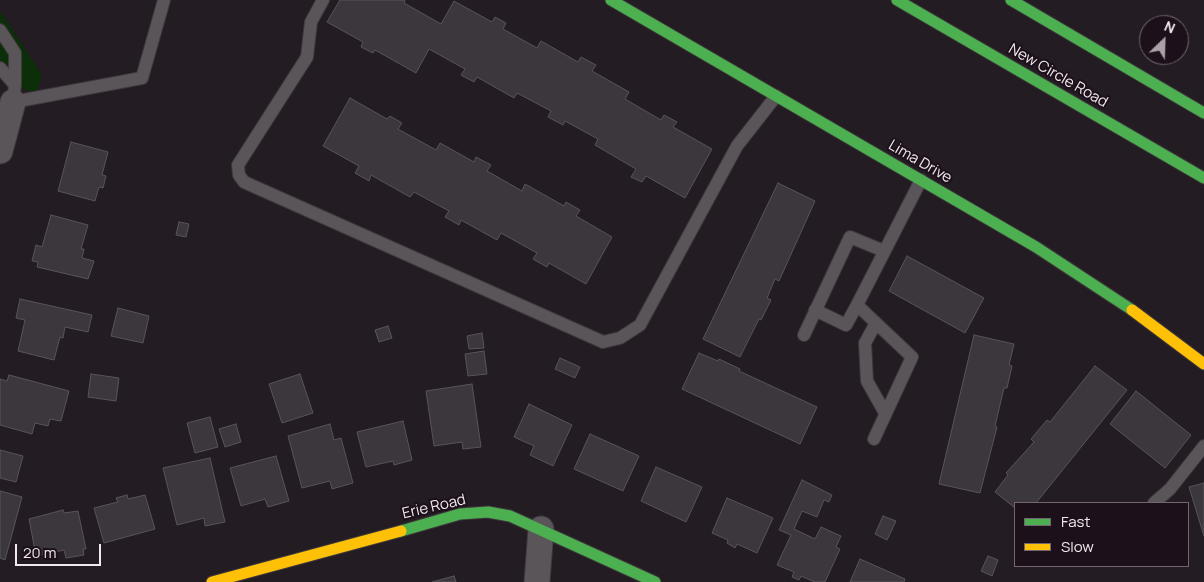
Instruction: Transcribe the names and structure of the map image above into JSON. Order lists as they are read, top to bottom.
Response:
{
  "streets": {
    "main road": ["New Circle Road", "Lima Drive", "Erie Road"]
  },
  "legend": ["Fast", "Slow"],
  "scale_bar": "20 m",
  "north": "top right"
}
